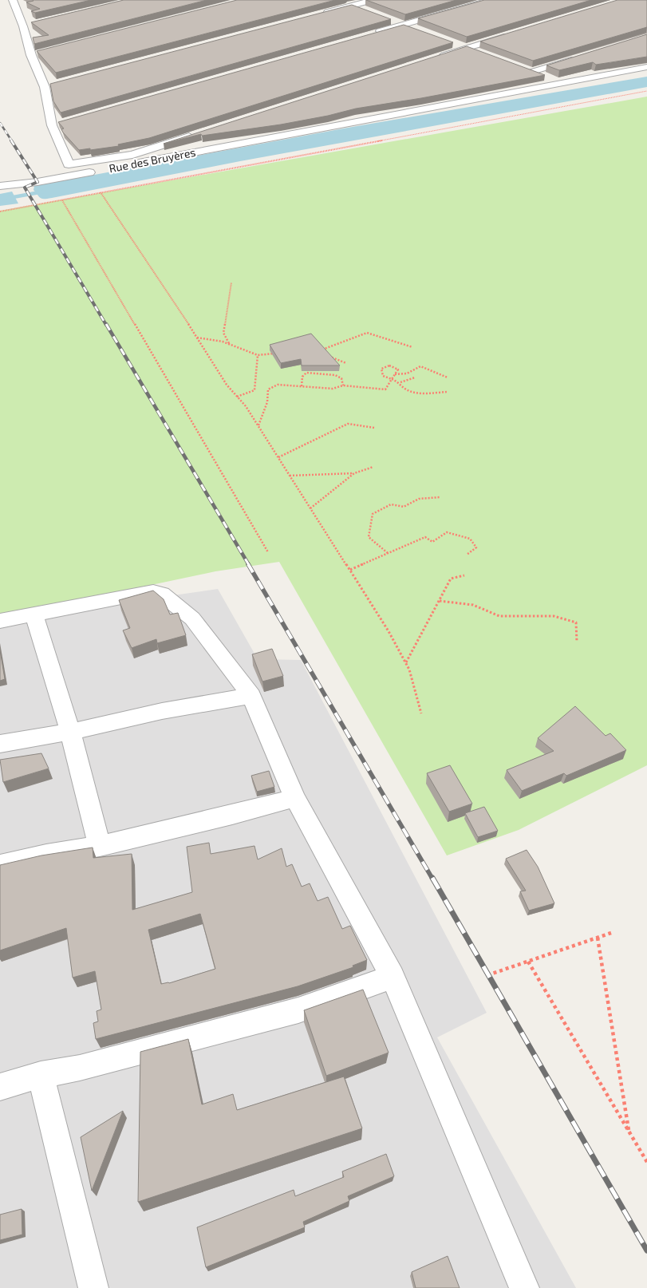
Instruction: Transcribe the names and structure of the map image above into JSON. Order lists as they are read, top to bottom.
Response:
{
  "streets": {
    "street": ["Rue des Bruyères"]
  }
}
